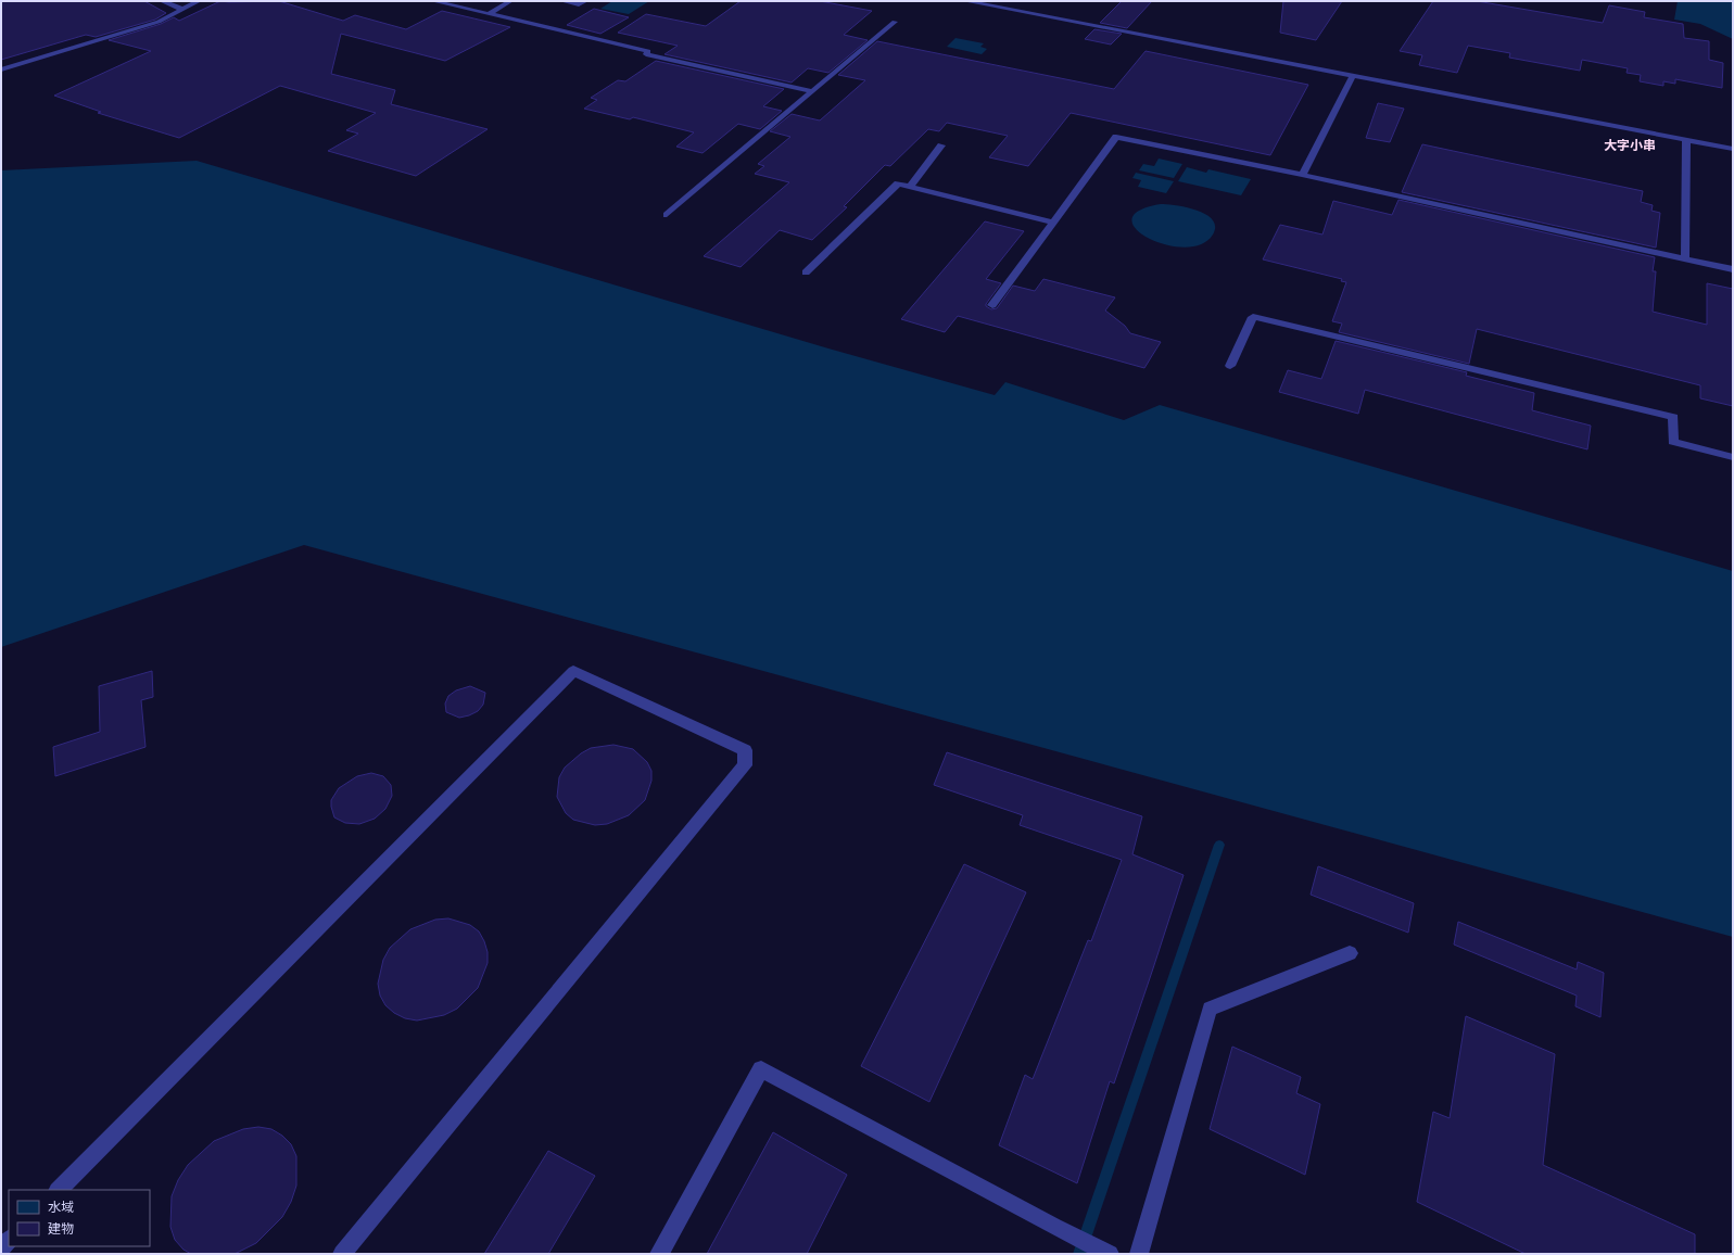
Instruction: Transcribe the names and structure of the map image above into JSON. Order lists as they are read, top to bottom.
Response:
{
  "districts": ["大字小串"],
  "legend": ["水域", "建物"]
}
